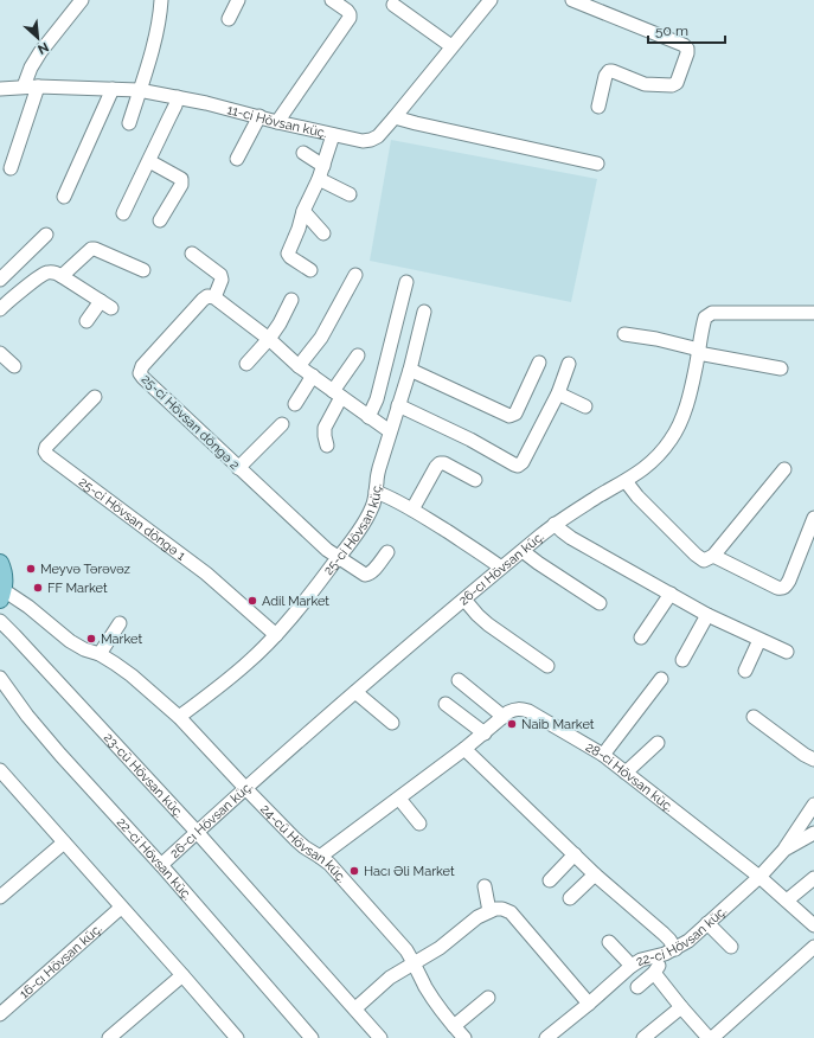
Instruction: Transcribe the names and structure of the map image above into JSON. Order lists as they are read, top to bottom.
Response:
{
  "streets": {
    "street": [
      "11-ci Hövsan küç.",
      "25-ci Hövsan döngə 2",
      "25-ci Hövsan döngə 1",
      "25-ci Hövsan küç.",
      "26-cı Hövsan küç.",
      "23-cü Hövsan küç.",
      "28-ci Hövsan küç.",
      "24-cü Hövsan küç.",
      "22-ci Hövsan küç.",
      "16-cı Hövsan küç."
    ]
  },
  "crossings": [
    ["25-ci Hövsan döngə 2", "25-ci Hövsan küç."],
    ["25-ci Hövsan döngə 1", "25-ci Hövsan küç."],
    ["25-ci Hövsan küç.", "24-cü Hövsan küç."],
    ["26-cı Hövsan küç.", "23-cü Hövsan küç."],
    ["26-cı Hövsan küç.", "24-cü Hövsan küç."],
    ["26-cı Hövsan küç.", "22-ci Hövsan küç."],
    ["28-ci Hövsan küç.", "24-cü Hövsan küç."],
    ["28-ci Hövsan küç.", "22-ci Hövsan küç."]
  ],
  "places": [
    "Meyvə Tərəvəz",
    "FF Market",
    "Adil Market",
    "Market",
    "Naib Market",
    "Hacı Əli Market"
  ],
  "scale_bar": "50 m",
  "north": "bottom right"
}
